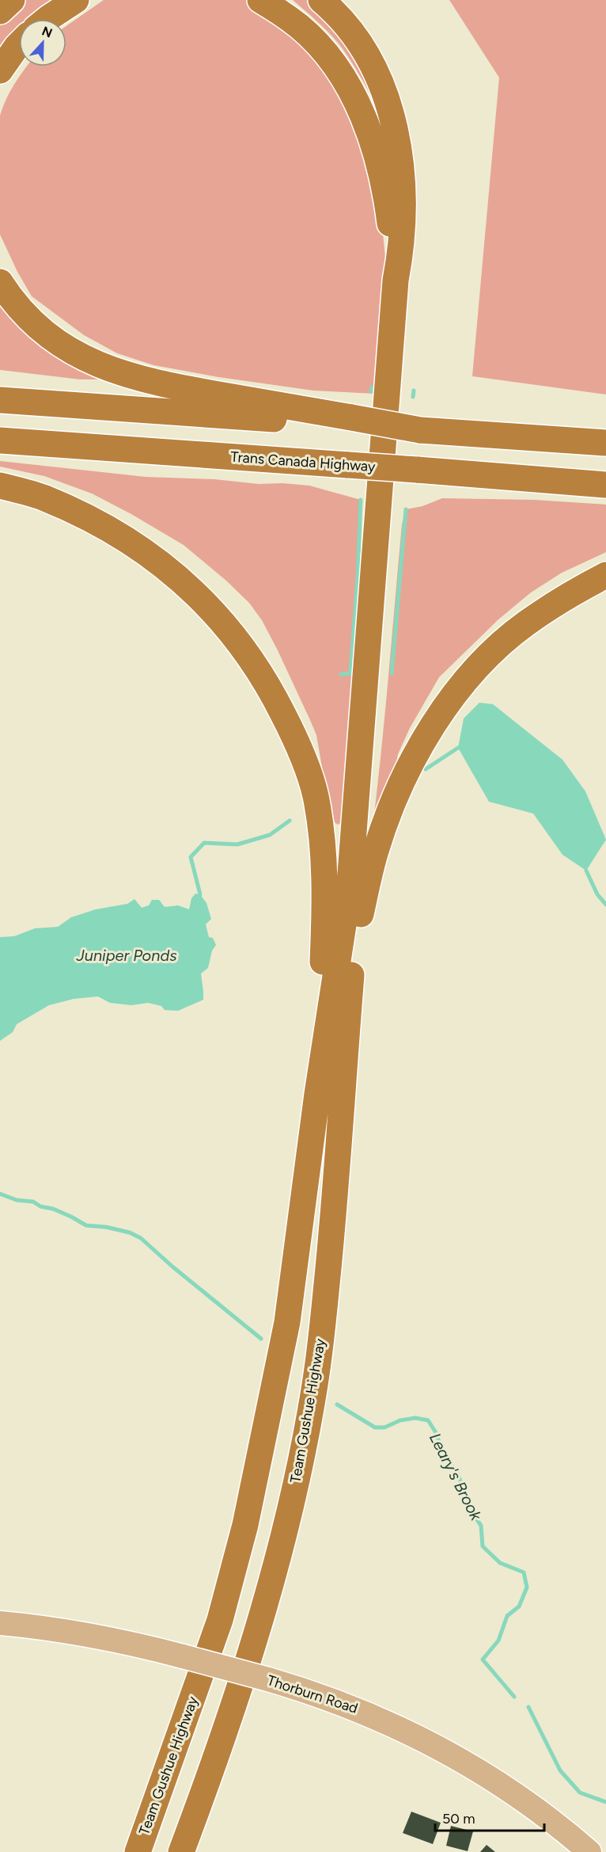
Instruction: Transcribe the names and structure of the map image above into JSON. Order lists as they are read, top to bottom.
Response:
{
  "streets": {
    "highway": ["Trans Canada Highway", "Team Gushue Highway"],
    "main road": ["Thorburn Road"]
  },
  "water": ["Juniper Ponds", "Leary's Brook"],
  "scale_bar": "50 m",
  "north": "top"
}
